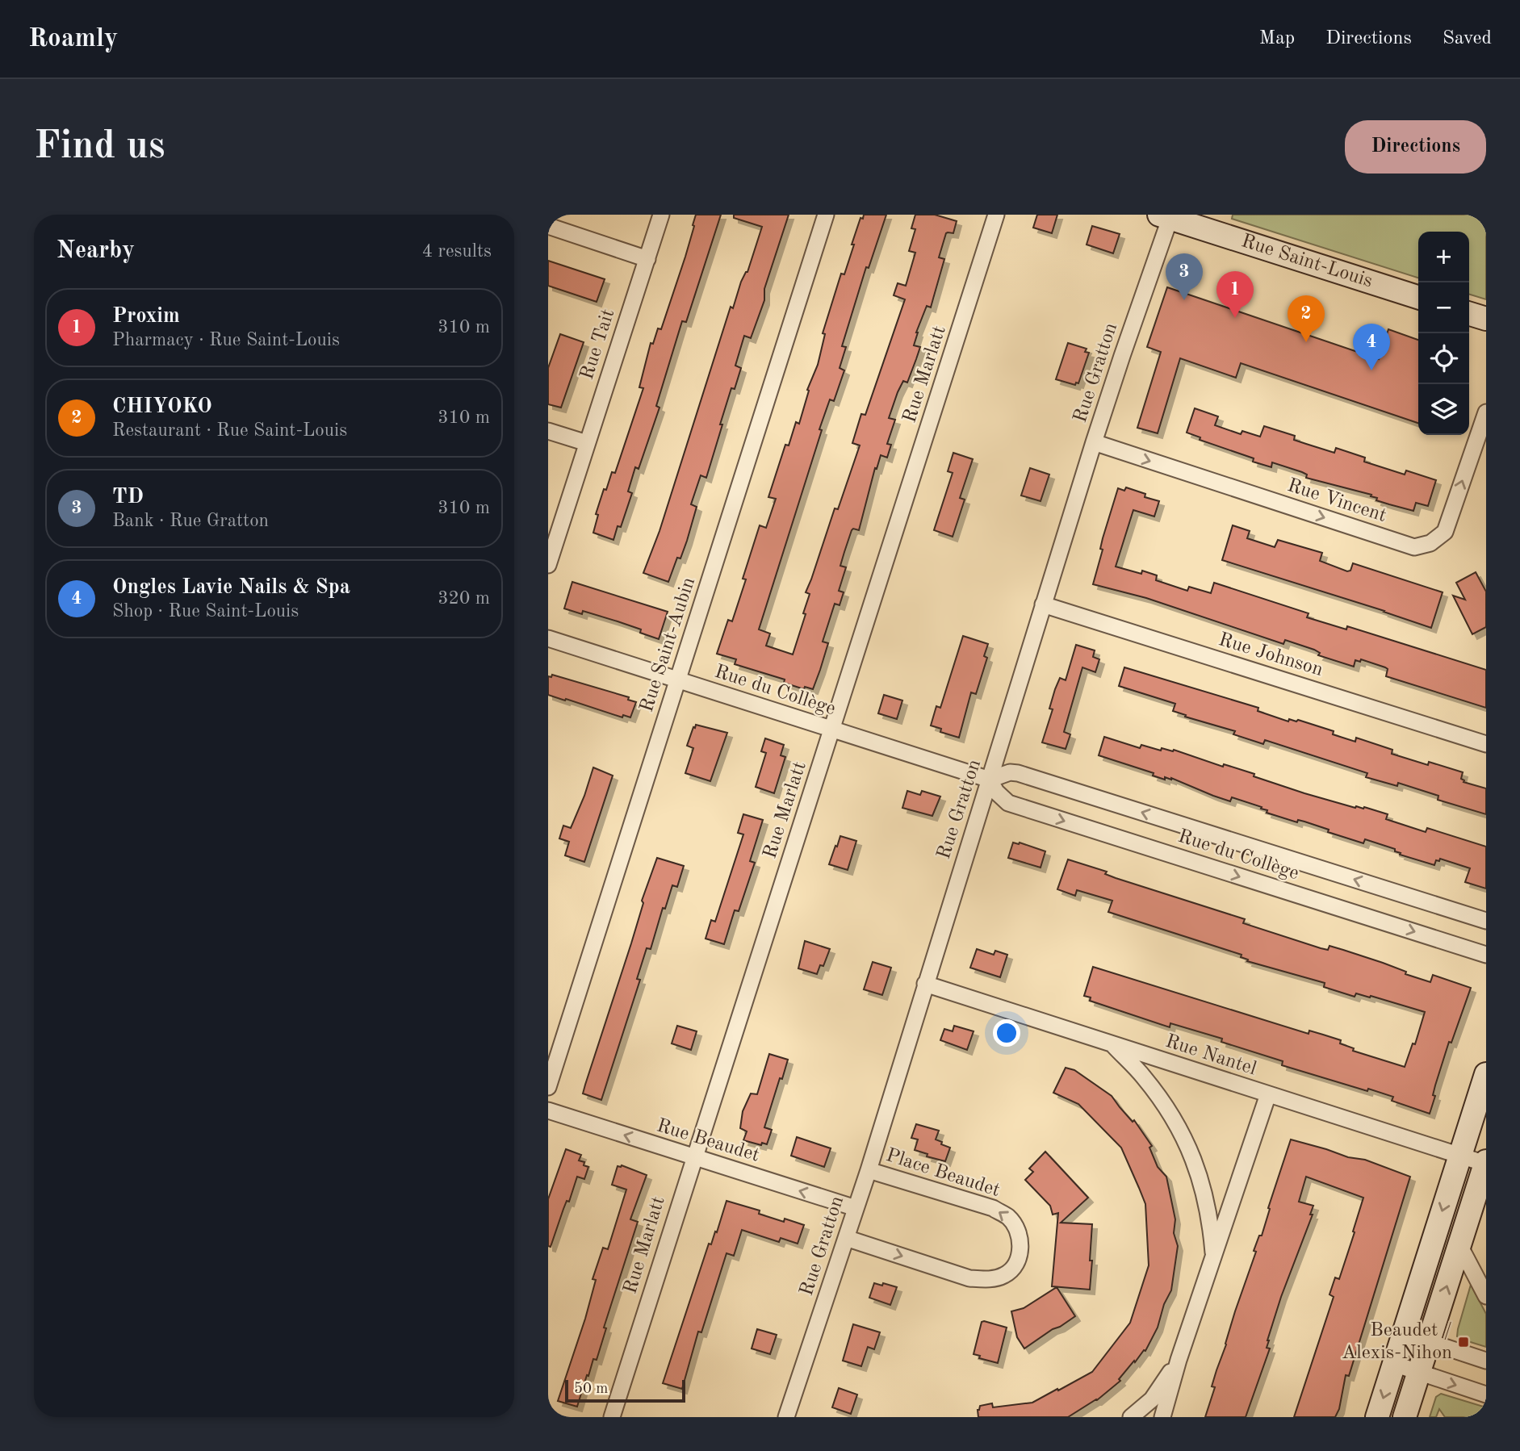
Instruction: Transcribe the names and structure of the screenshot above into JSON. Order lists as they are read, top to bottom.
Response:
{
  "streets": {
    "street": [
      "Rue Saint-Louis",
      "Rue Tait",
      "Rue Gratton",
      "Rue Marlatt",
      "Rue Vincent",
      "Rue Saint-Aubin",
      "Rue Johnson",
      "Rue du Collège",
      "Rue Nantel",
      "Rue Beaudet",
      "Place Beaudet"
    ]
  },
  "crossings": [
    ["Rue Saint-Louis", "Rue Gratton"],
    ["Rue Gratton", "Rue Vincent"],
    ["Rue Gratton", "Rue Johnson"],
    ["Rue Gratton", "Rue du Collège"],
    ["Rue Gratton", "Rue Nantel"],
    ["Rue Gratton", "Rue Beaudet"],
    ["Rue Gratton", "Place Beaudet"],
    ["Rue Marlatt", "Rue du Collège"],
    ["Rue Marlatt", "Rue Beaudet"],
    ["Rue Saint-Aubin", "Rue du Collège"]
  ],
  "one_way": ["Rue Beaudet"],
  "places": {
    "transit": ["Beaudet / Alexis-Nihon"]
  },
  "scale_bar": "50 m",
  "page": {
    "header": "Roamly",
    "nav": ["Map", "Directions", "Saved"],
    "buttons": "Directions",
    "title": "Find us",
    "heading": ["Nearby", "4 results"],
    "map_buttons": ["+", "−"],
    "pins": [
      "3",
      "1",
      "2",
      "4"
    ],
    "list": [
      {
        "mark": "1",
        "name": "Proxim",
        "note": "Pharmacy · Rue Saint-Louis",
        "value": "310 m"
      },
      {
        "mark": "2",
        "name": "CHIYOKO",
        "note": "Restaurant · Rue Saint-Louis",
        "value": "310 m"
      },
      {
        "mark": "3",
        "name": "TD",
        "note": "Bank · Rue Gratton",
        "value": "310 m"
      },
      {
        "mark": "4",
        "name": "Ongles Lavie Nails & Spa",
        "note": "Shop · Rue Saint-Louis",
        "value": "320 m"
      }
    ],
    "scale": "50 m"
  }
}
